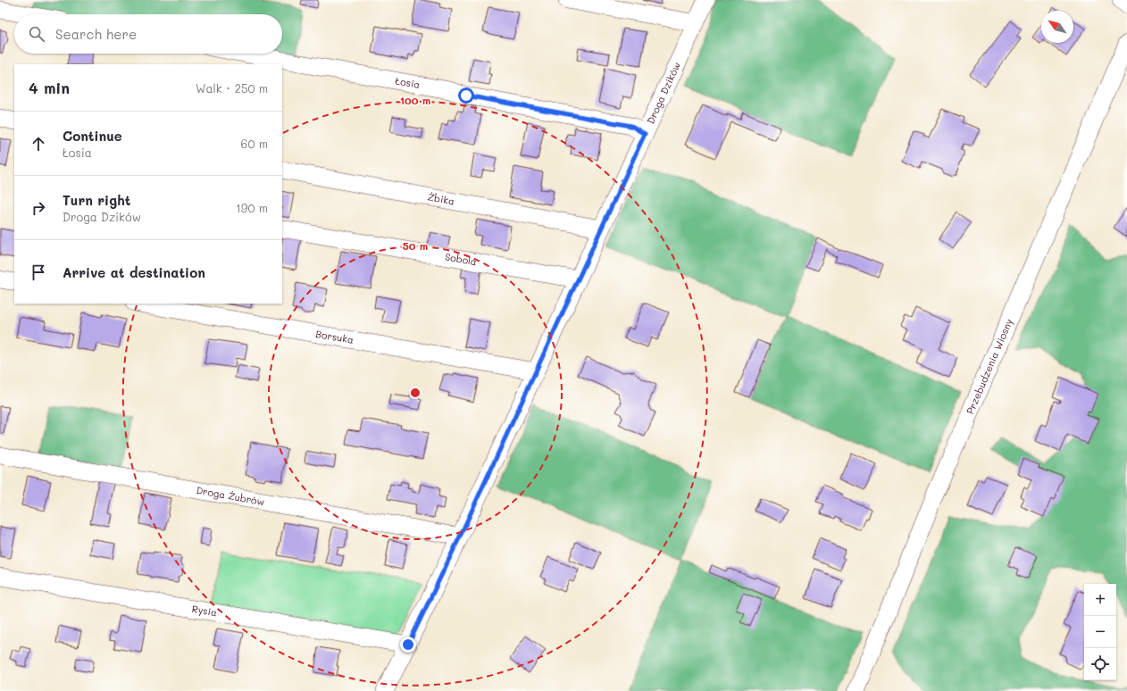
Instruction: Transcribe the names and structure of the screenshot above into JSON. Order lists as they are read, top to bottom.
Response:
{
  "streets": {
    "street": [
      "Łosia",
      "Droga Dzików",
      "Żbika",
      "Sobola",
      "Borsuka",
      "Przebudzenia Wiosny",
      "Droga Żubrów",
      "Rysia"
    ]
  },
  "crossings": [
    ["Łosia", "Droga Dzików"],
    ["Droga Dzików", "Żbika"],
    ["Droga Dzików", "Sobola"],
    ["Droga Dzików", "Borsuka"],
    ["Droga Dzików", "Droga Żubrów"],
    ["Droga Dzików", "Rysia"]
  ],
  "north": "top left",
  "page": {
    "search": "Search here",
    "heading": ["4 min", "Walk · 250 m"],
    "list": [
      ["Continue", "Łosia", "60 m"],
      ["Turn right", "Droga Dzików", "190 m"],
      "Arrive at destination"
    ],
    "map_buttons": ["+", "−"]
  },
  "rings": ["100 m", "50 m"]
}
